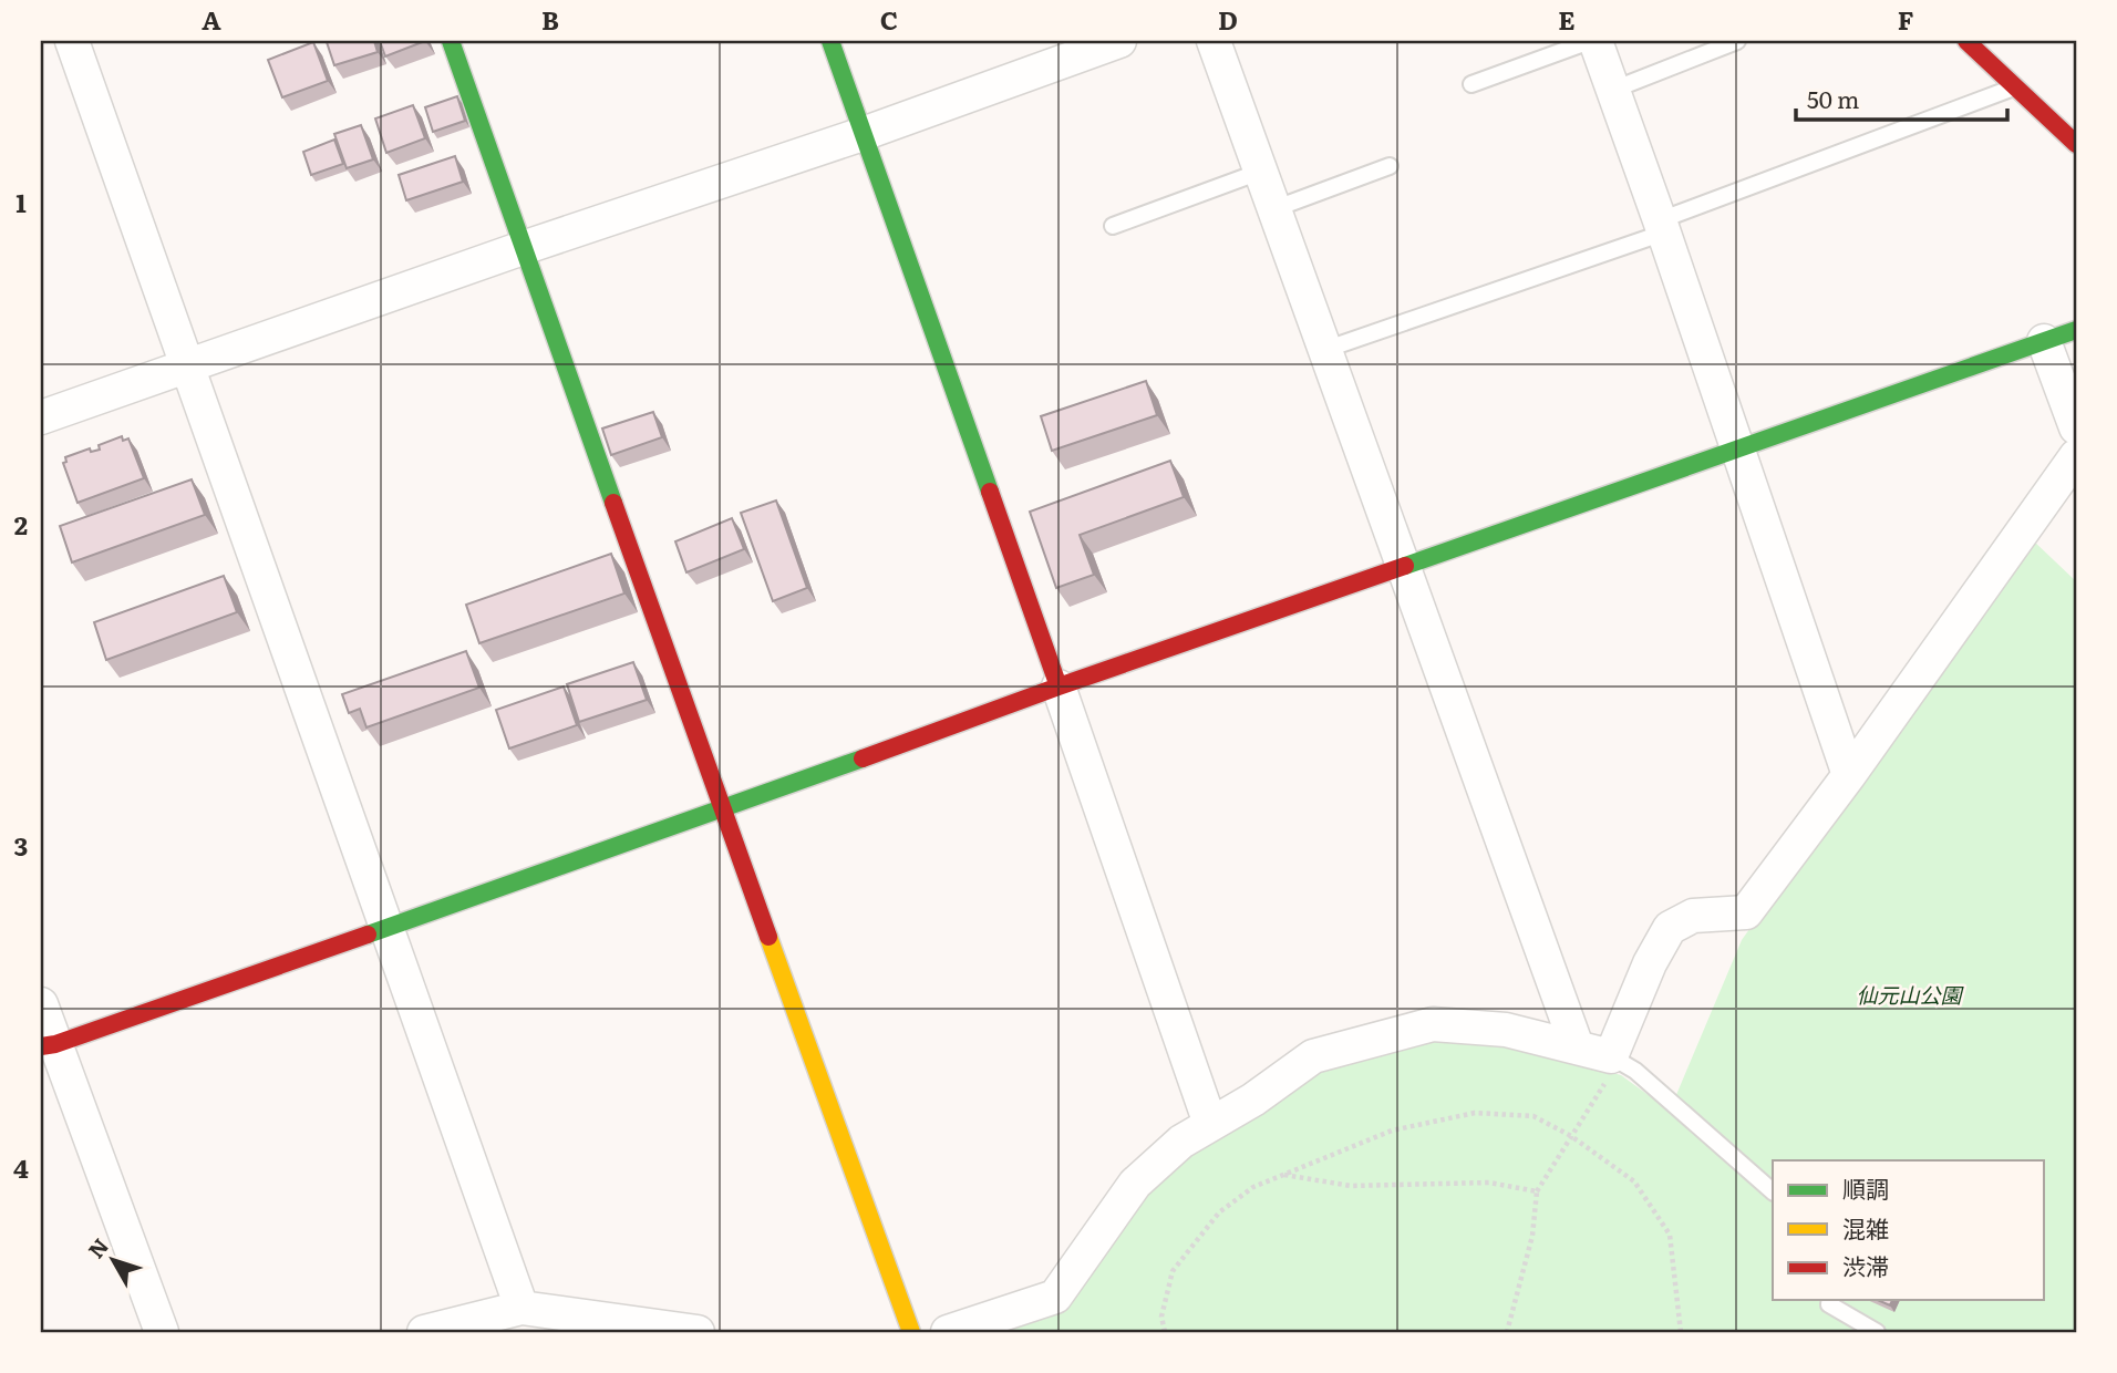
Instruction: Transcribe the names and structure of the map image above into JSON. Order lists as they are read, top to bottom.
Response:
{
  "parks": ["仙元山公園"],
  "legend": ["順調", "混雑", "渋滞"],
  "scale_bar": "50 m",
  "north": "top left",
  "grid": {
    "columns": [
      "A",
      "B",
      "C",
      "D",
      "E",
      "F"
    ],
    "rows": [
      "1",
      "2",
      "3",
      "4"
    ]
  }
}
